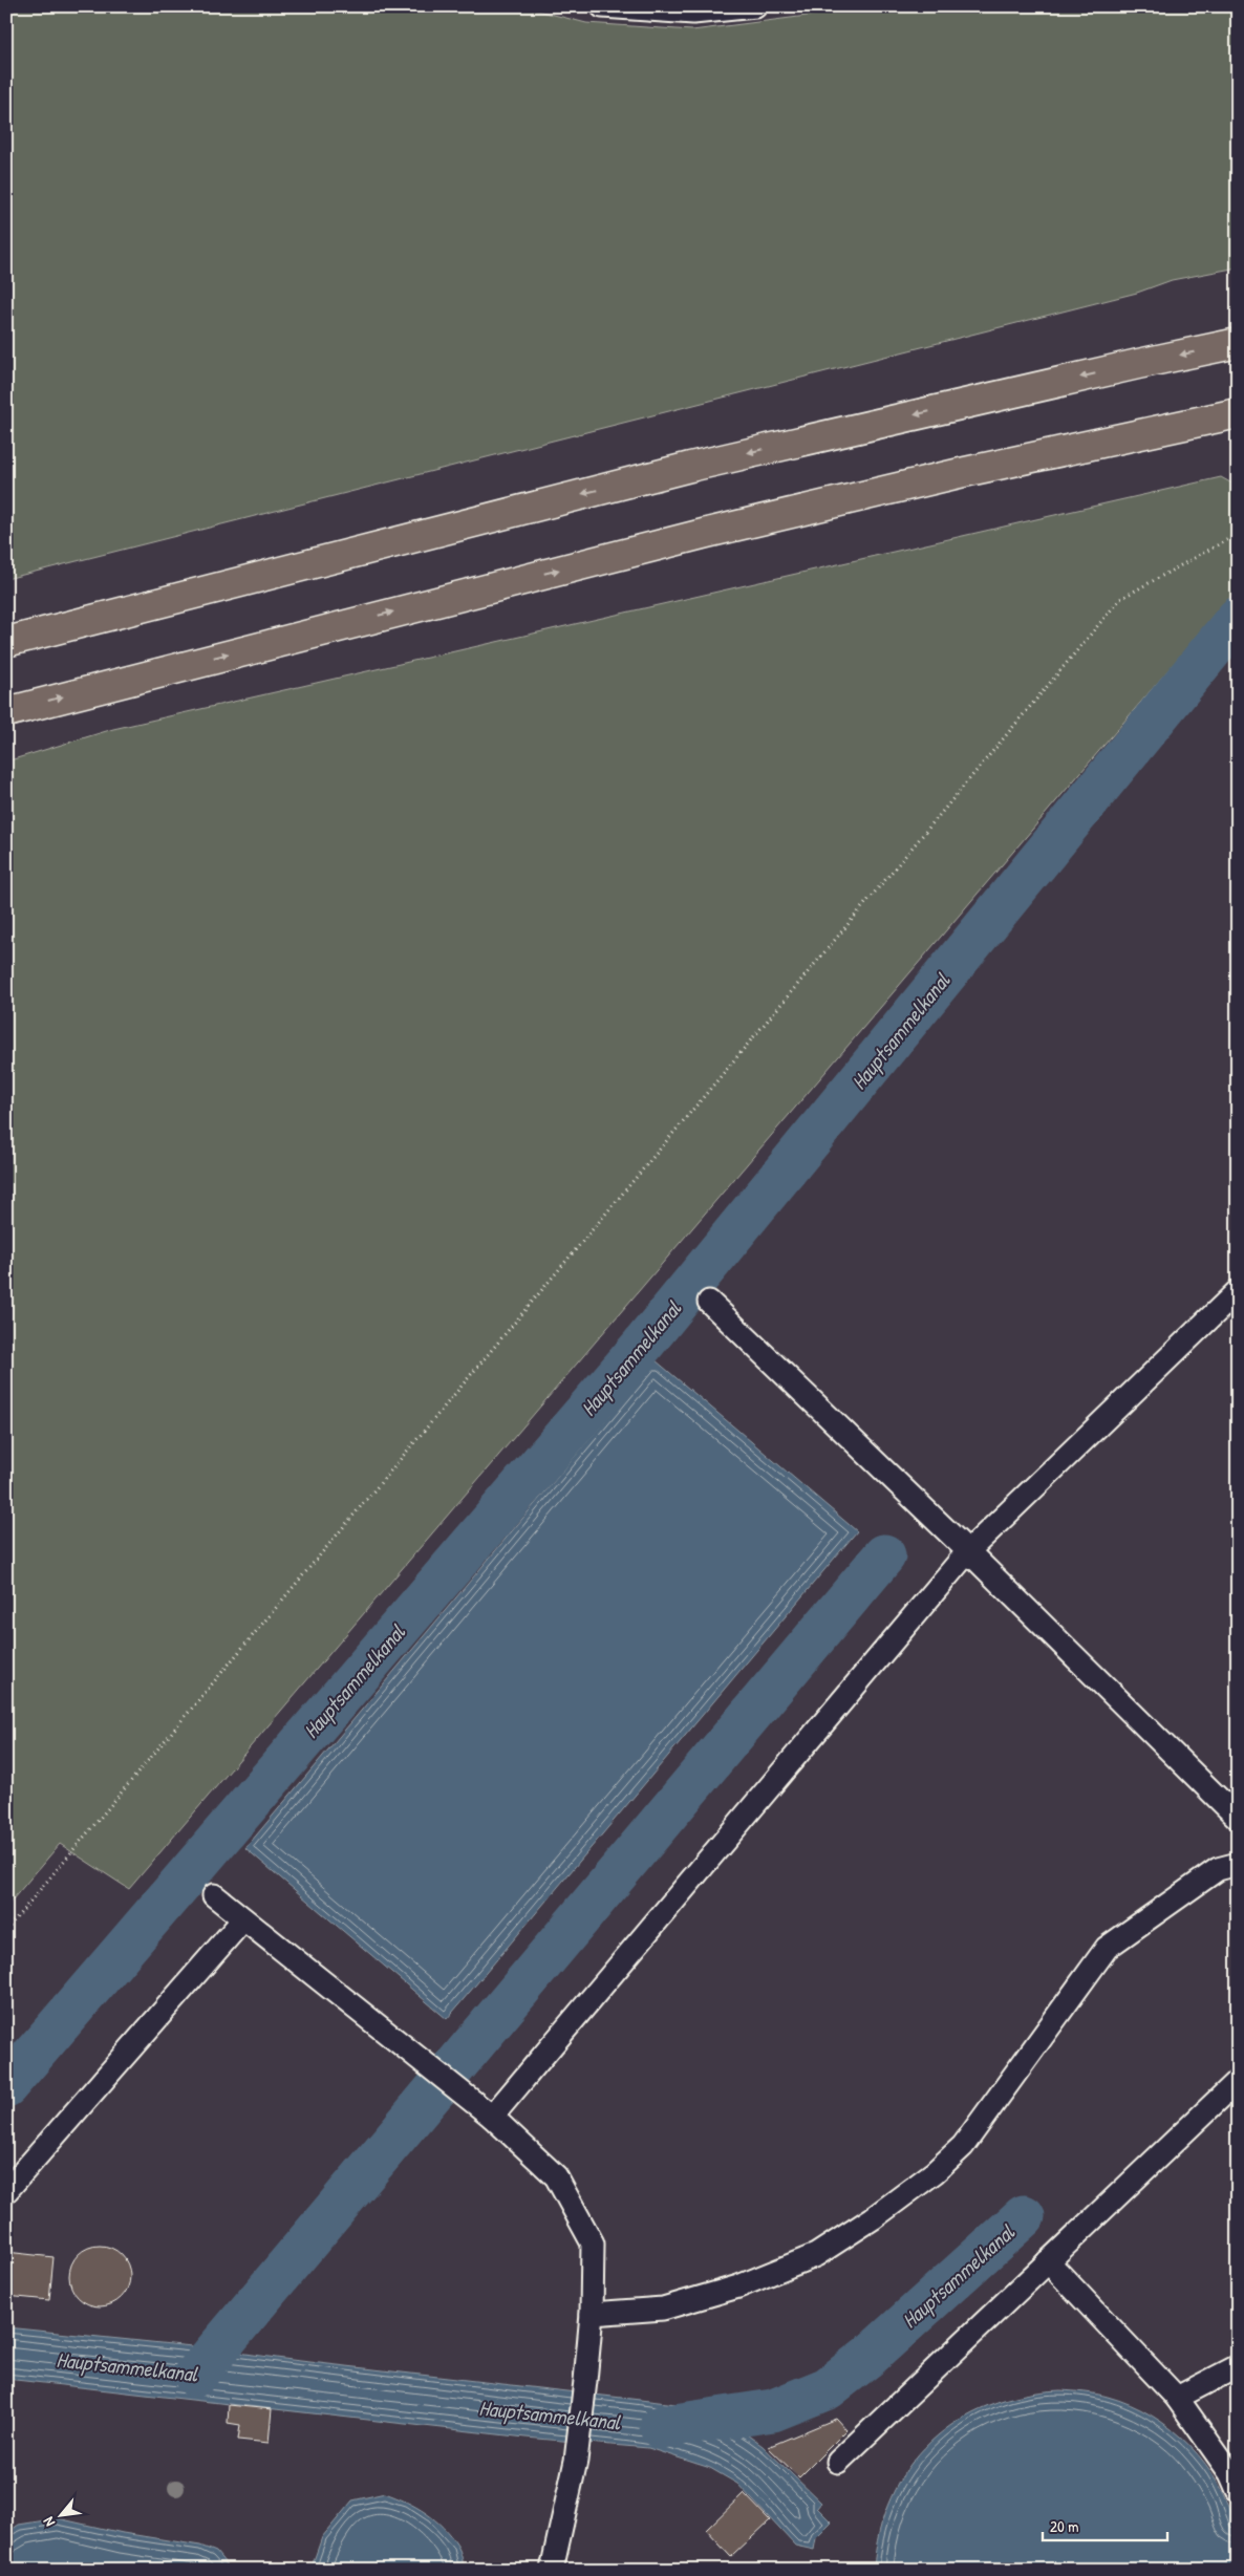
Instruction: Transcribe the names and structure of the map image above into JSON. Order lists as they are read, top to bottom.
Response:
{
  "water": ["Hauptsammelkanal"],
  "scale_bar": "20 m",
  "north": "bottom left"
}
